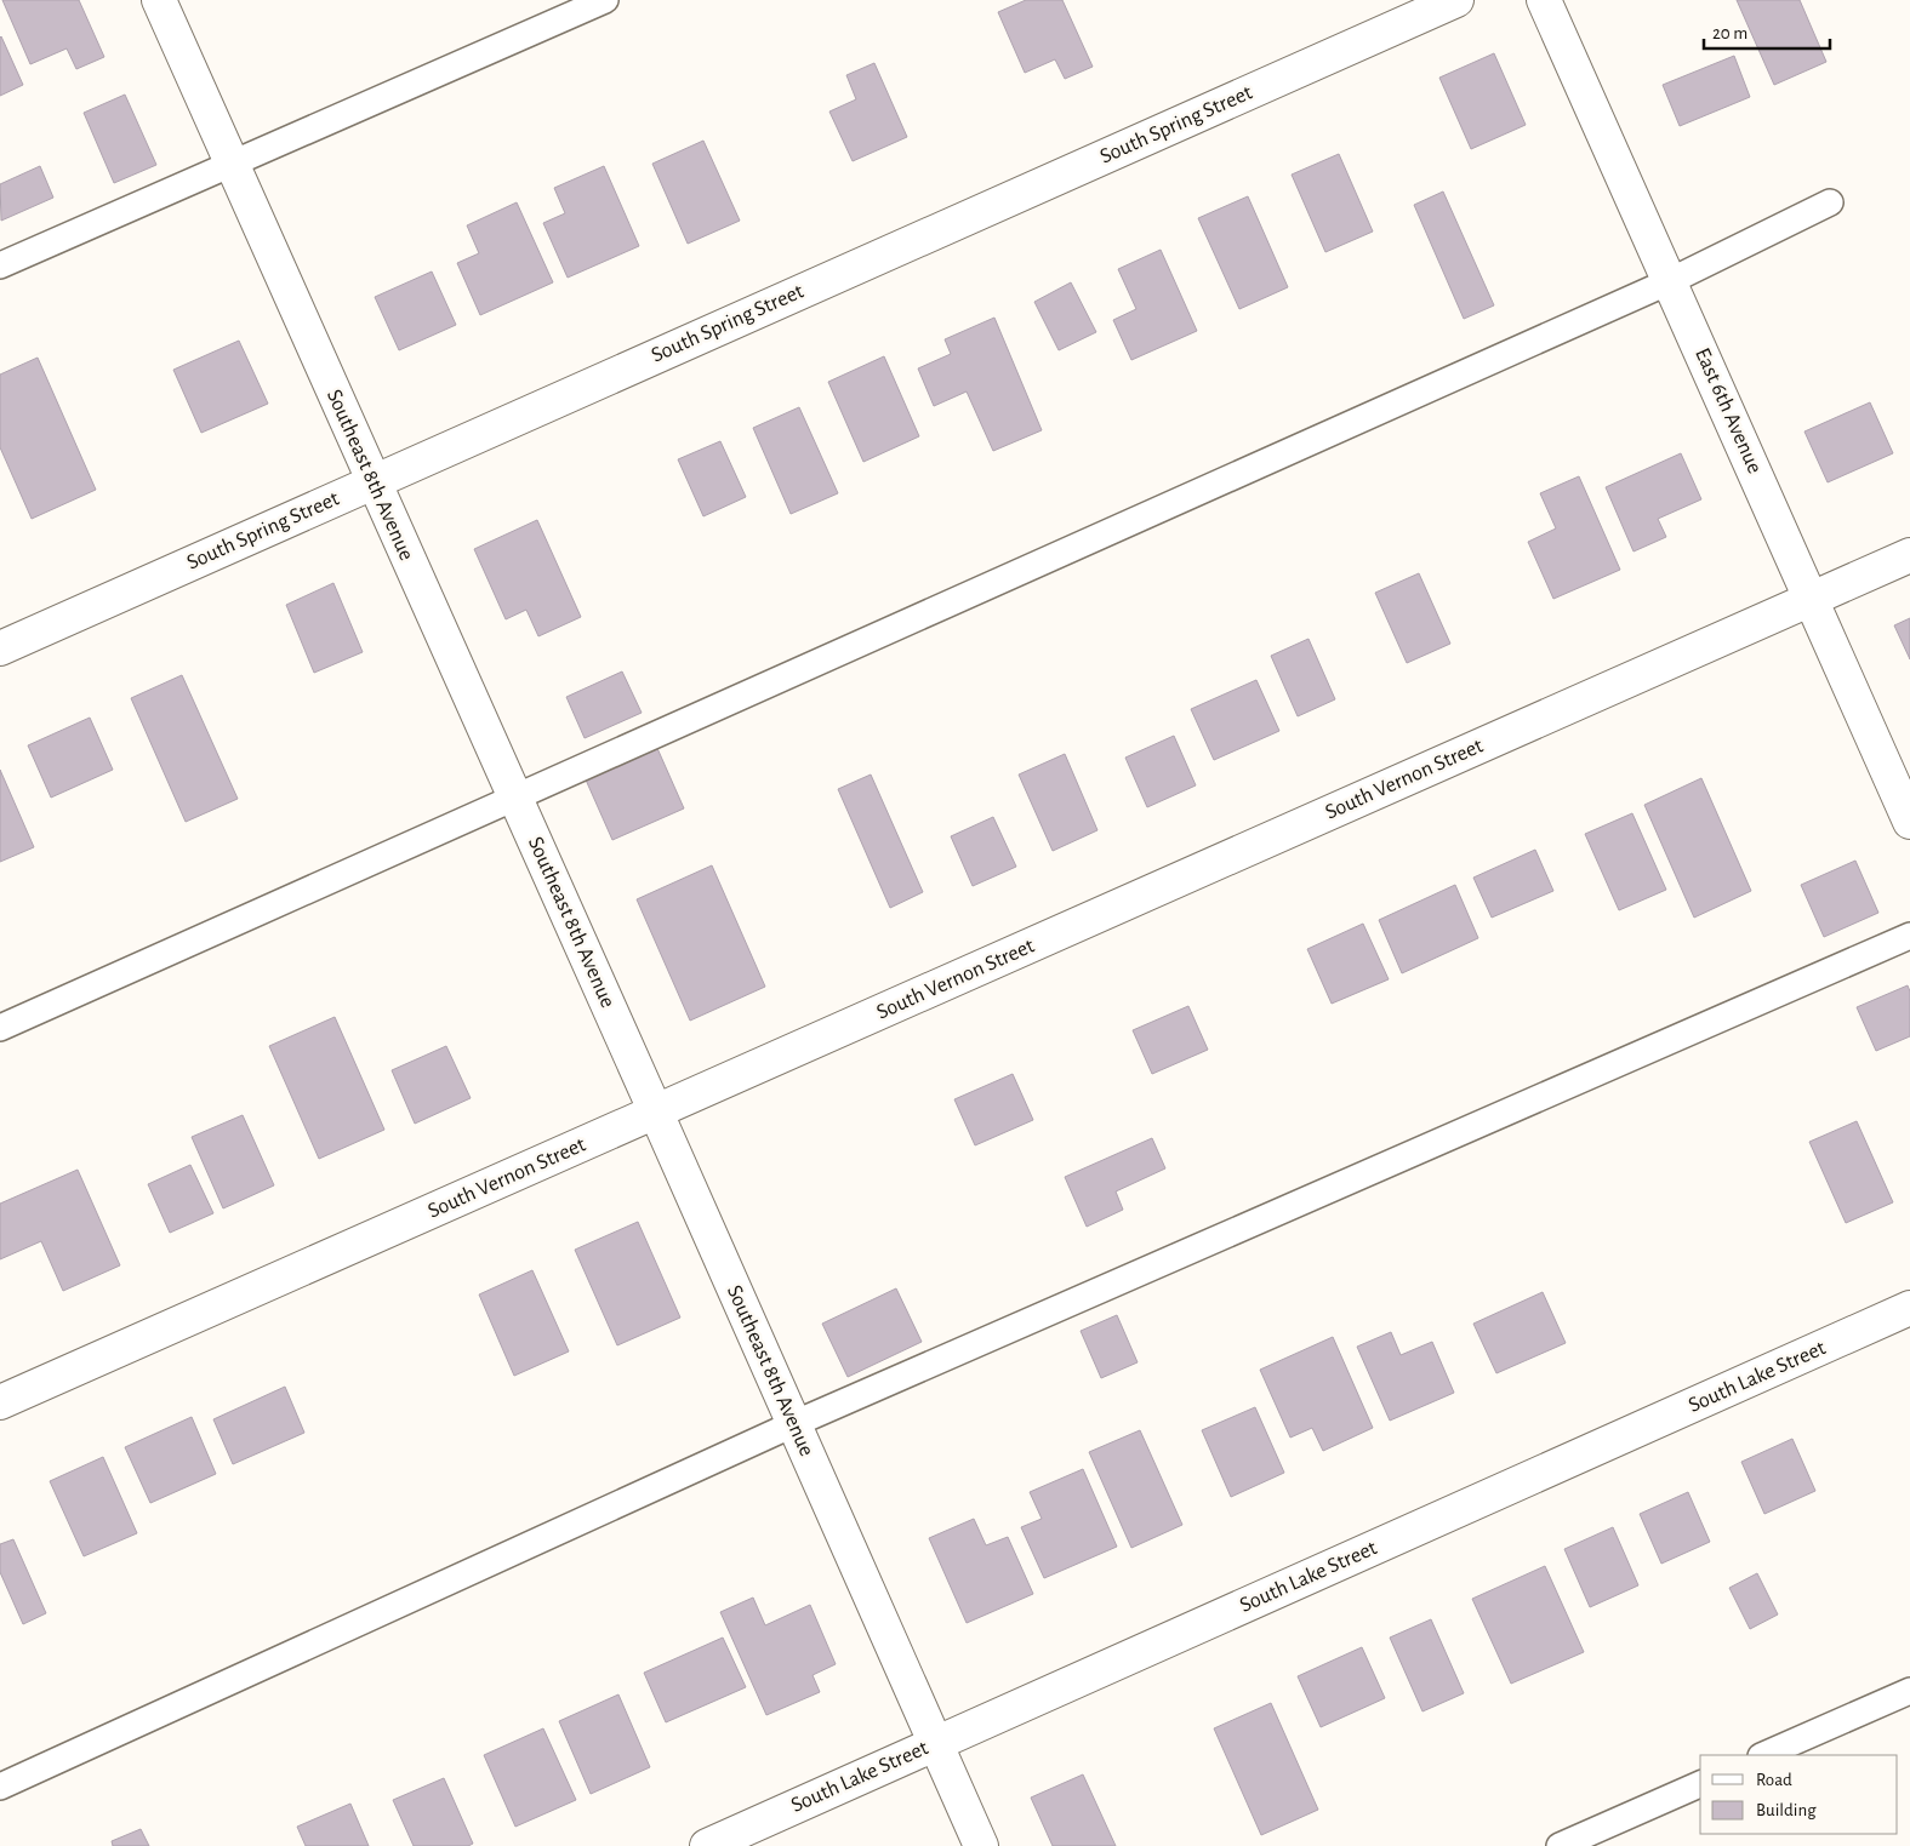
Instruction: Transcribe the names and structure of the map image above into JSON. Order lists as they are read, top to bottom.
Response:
{
  "streets": {
    "street": [
      "South Spring Street",
      "East 6th Avenue",
      "Southeast 8th Avenue",
      "South Vernon Street",
      "South Lake Street"
    ]
  },
  "crossings": [
    ["South Spring Street", "Southeast 8th Avenue"],
    ["East 6th Avenue", "South Vernon Street"],
    ["Southeast 8th Avenue", "South Vernon Street"],
    ["Southeast 8th Avenue", "South Lake Street"]
  ],
  "legend": ["Road", "Building"],
  "scale_bar": "20 m"
}
